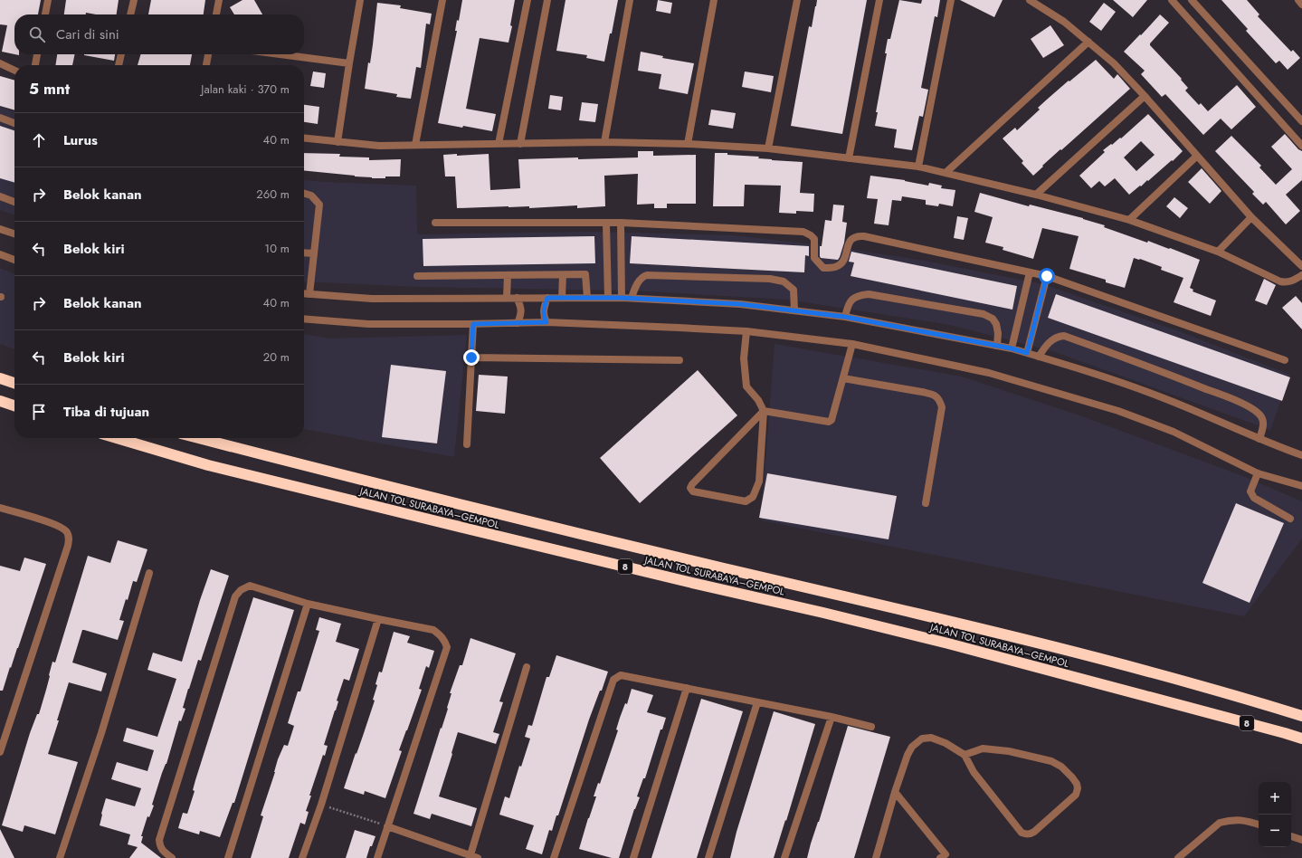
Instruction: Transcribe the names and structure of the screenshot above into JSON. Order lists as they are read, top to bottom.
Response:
{
  "streets": {
    "highway": ["JALAN TOL SURABAYA–GEMPOL", "8"]
  },
  "page": {
    "search": "Cari di sini",
    "heading": ["5 mnt", "Jalan kaki · 370 m"],
    "list": [
      ["Lurus", "40 m"],
      ["Belok kanan", "260 m"],
      ["Belok kiri", "10 m"],
      ["Belok kanan", "40 m"],
      ["Belok kiri", "20 m"],
      "Tiba di tujuan"
    ],
    "map_buttons": ["+", "−"]
  }
}
